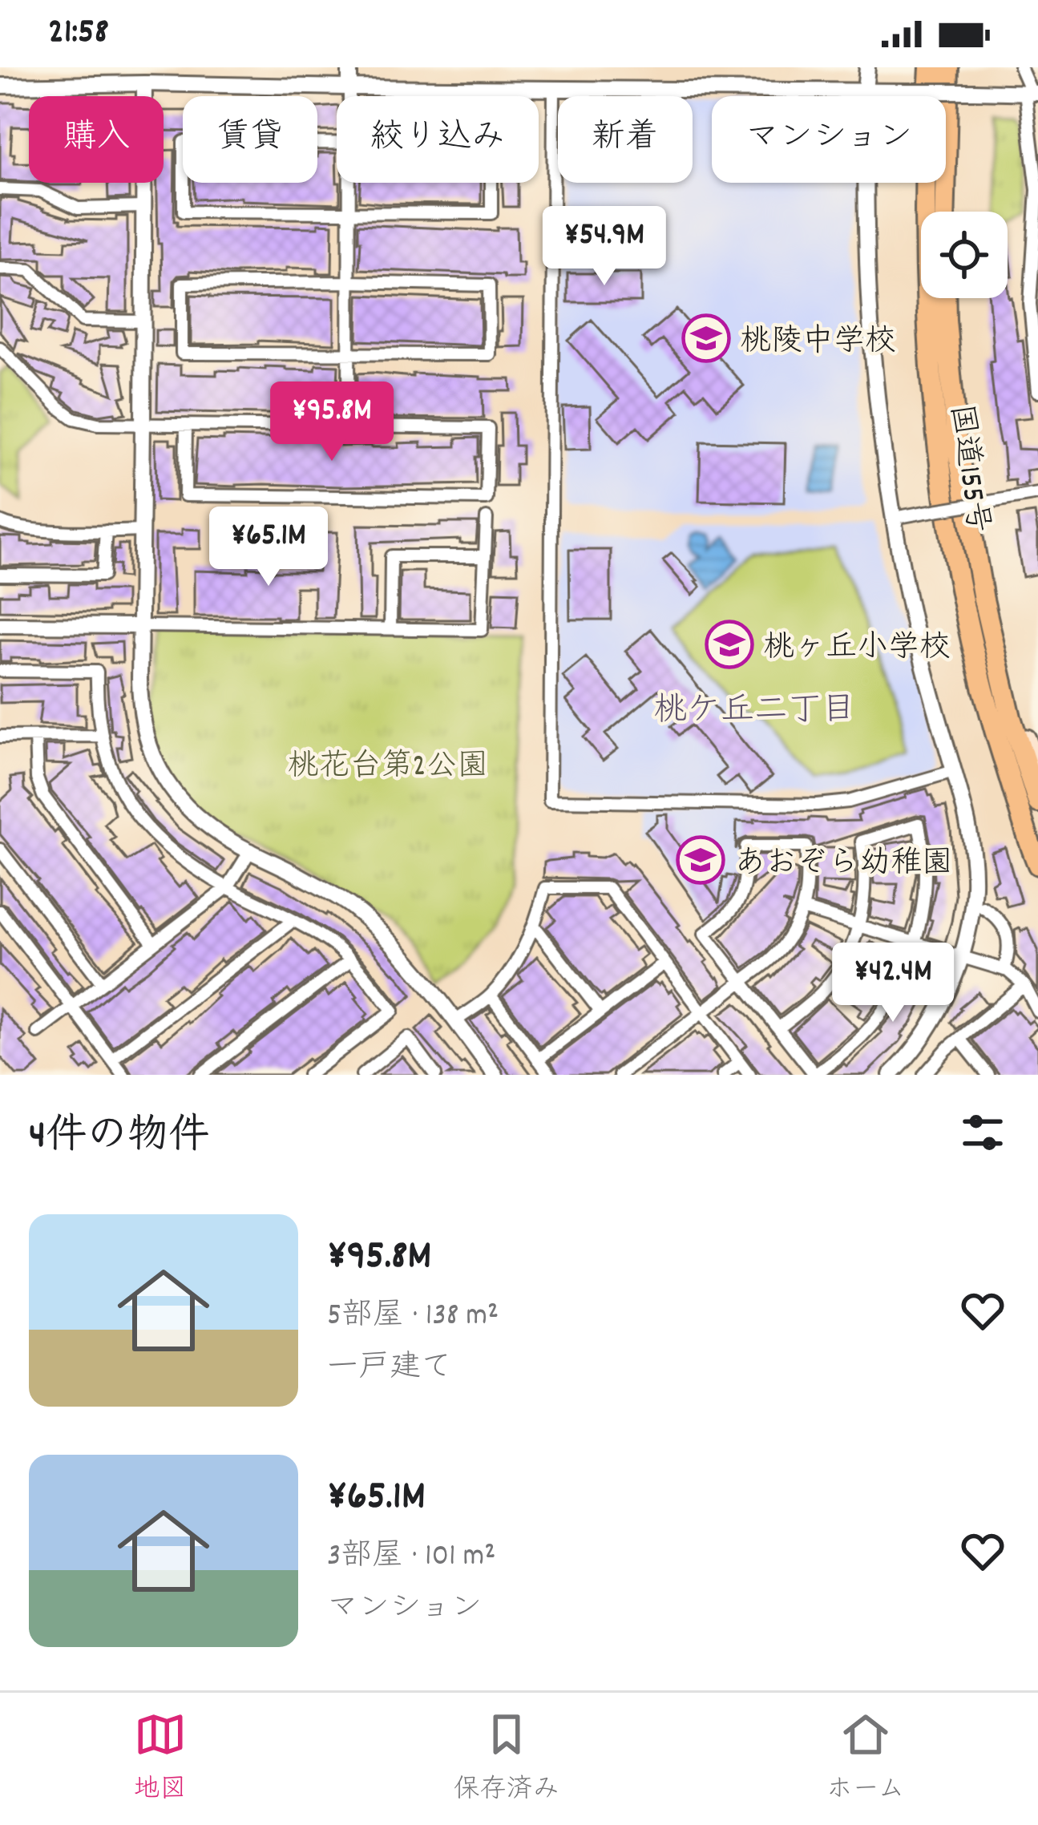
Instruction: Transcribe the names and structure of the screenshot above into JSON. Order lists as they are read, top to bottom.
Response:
{
  "streets": {
    "highway": ["国道155号"]
  },
  "districts": ["桃ケ丘二丁目"],
  "parks": ["桃花台第2公園"],
  "places": {
    "school or university": ["桃陵中学校", "桃ヶ丘小学校", "あおぞら幼稚園"]
  },
  "page": {
    "status": "21:58",
    "chip": [
      "購入",
      "賃貸",
      "絞り込み",
      "新着",
      "マンション"
    ],
    "price": [
      "¥54.9M",
      "¥95.8M",
      "¥65.1M",
      "¥42.4M"
    ],
    "heading": "4件の物件",
    "list": [
      {
        "name": "¥95.8M",
        "note": "5部屋 · 138 m² · 一戸建て"
      },
      {
        "name": "¥65.1M",
        "note": "3部屋 · 101 m² · マンション"
      }
    ],
    "tabs": ["地図", "保存済み", "ホーム"]
  }
}
